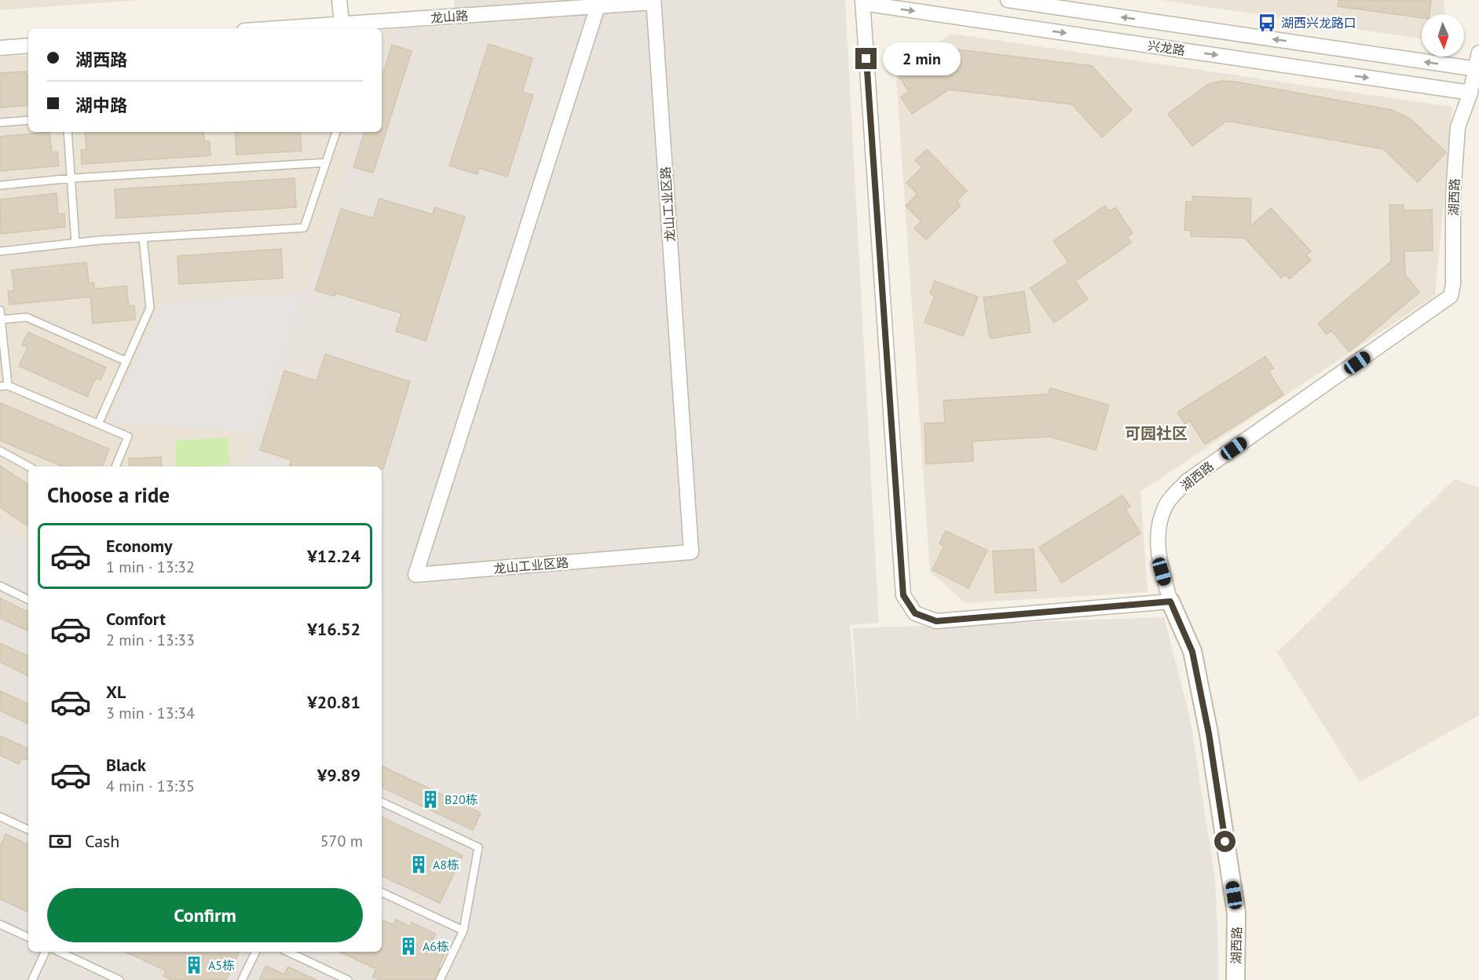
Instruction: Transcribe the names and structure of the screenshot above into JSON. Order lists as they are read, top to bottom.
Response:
{
  "streets": {
    "street": [
      "龙山路",
      "兴龙路",
      "湖西路",
      "龙山工业区路"
    ]
  },
  "crossings": [
    ["龙山路", "龙山工业区路"],
    ["兴龙路", "湖西路"]
  ],
  "districts": ["可园社区"],
  "places": {
    "bus stop": ["湖西兴龙路口"],
    "building": [
      "B20栋",
      "A8栋",
      "A6栋",
      "A5栋"
    ]
  },
  "north": "bottom",
  "page": {
    "banner": ["湖西路", "湖中路"],
    "bubble": "2 min",
    "heading": "Choose a ride",
    "list": [
      {
        "name": "Economy",
        "note": "1 min · 13:32",
        "value": "¥12.24"
      },
      {
        "name": "Comfort",
        "note": "2 min · 13:33",
        "value": "¥16.52"
      },
      {
        "name": "XL",
        "note": "3 min · 13:34",
        "value": "¥20.81"
      },
      {
        "name": "Black",
        "note": "4 min · 13:35",
        "value": "¥9.89"
      }
    ],
    "pay": ["Cash", "570 m"],
    "buttons": "Confirm"
  }
}
